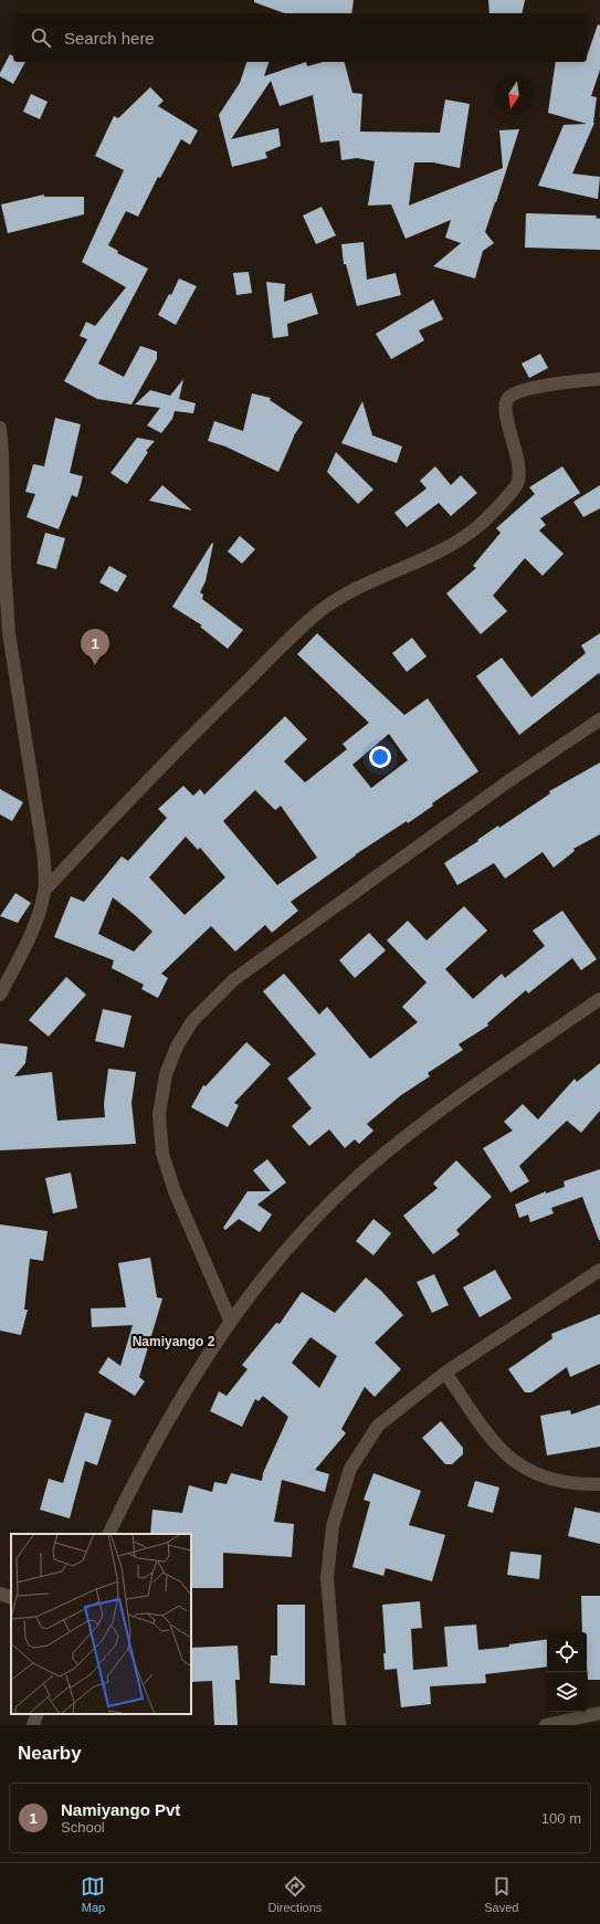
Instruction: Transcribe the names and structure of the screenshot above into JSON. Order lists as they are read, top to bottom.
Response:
{
  "districts": ["Namiyango 2"],
  "north": "bottom",
  "page": {
    "search": "Search here",
    "pins": "1",
    "heading": "Nearby",
    "list": [
      {
        "mark": "1",
        "name": "Namiyango Pvt",
        "note": "School",
        "value": "100 m"
      }
    ],
    "nav": ["Map", "Directions", "Saved"]
  }
}
